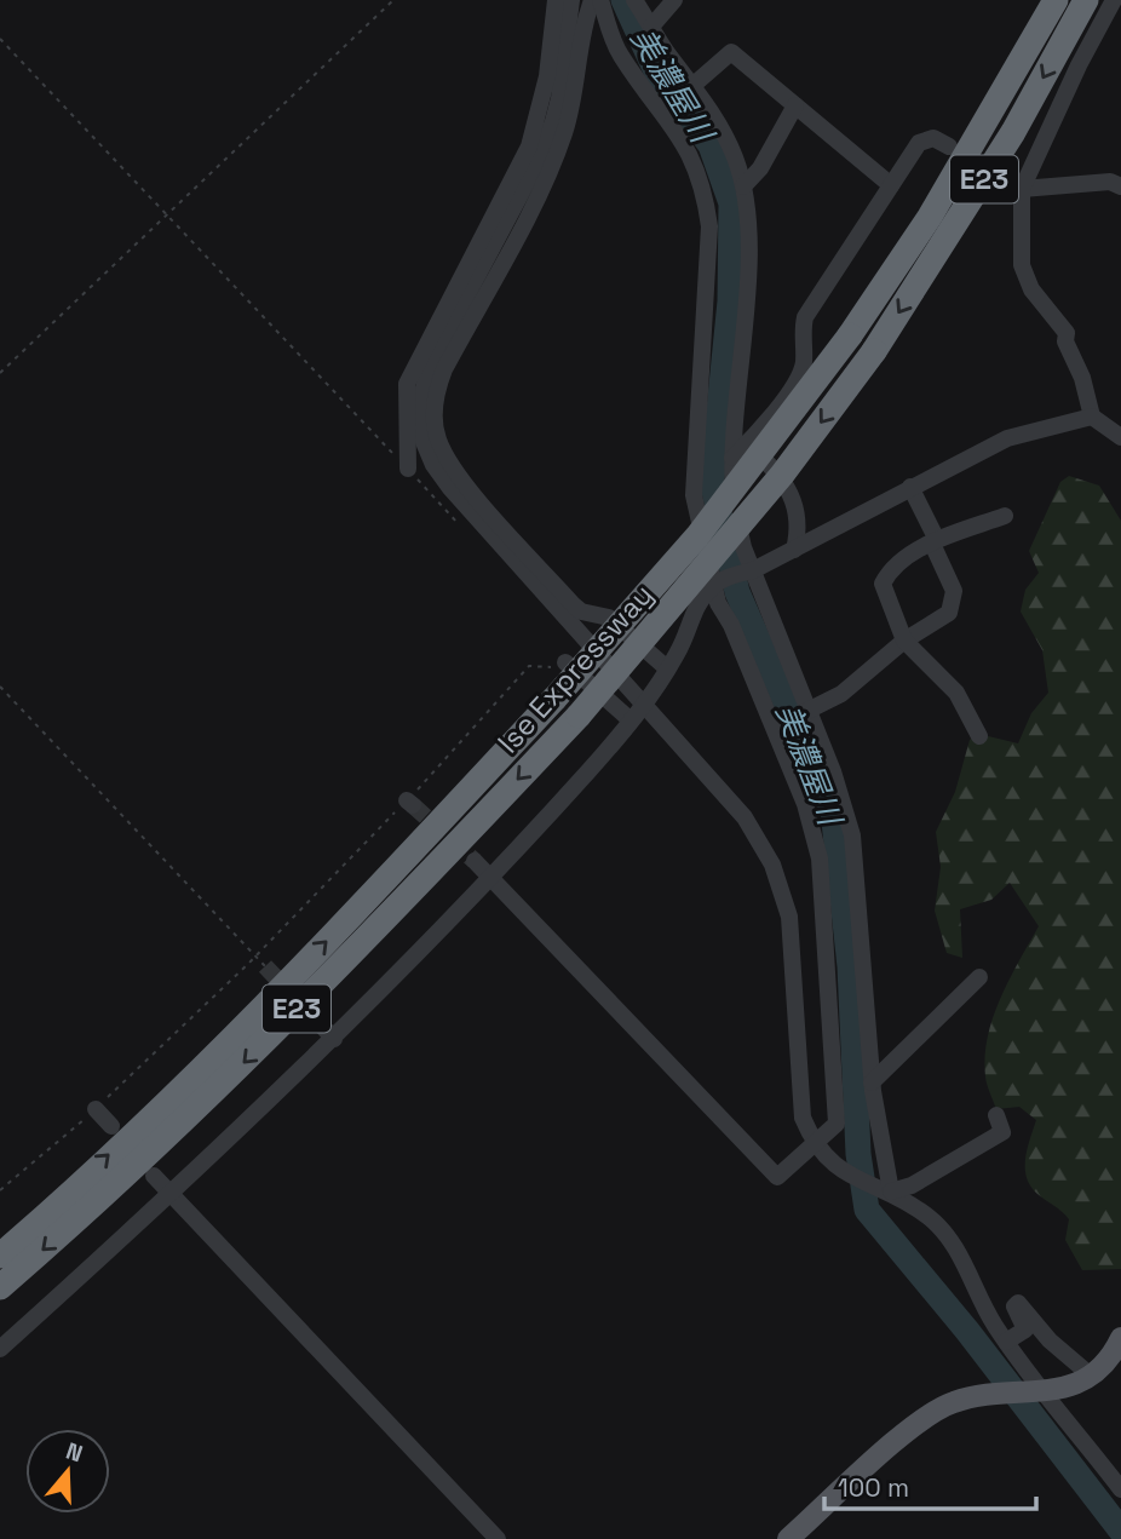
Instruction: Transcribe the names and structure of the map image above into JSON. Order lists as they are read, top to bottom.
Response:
{
  "streets": {
    "highway": ["E23", "Ise Expressway"]
  },
  "water": ["美濃屋川"],
  "scale_bar": "100 m",
  "north": "top"
}
